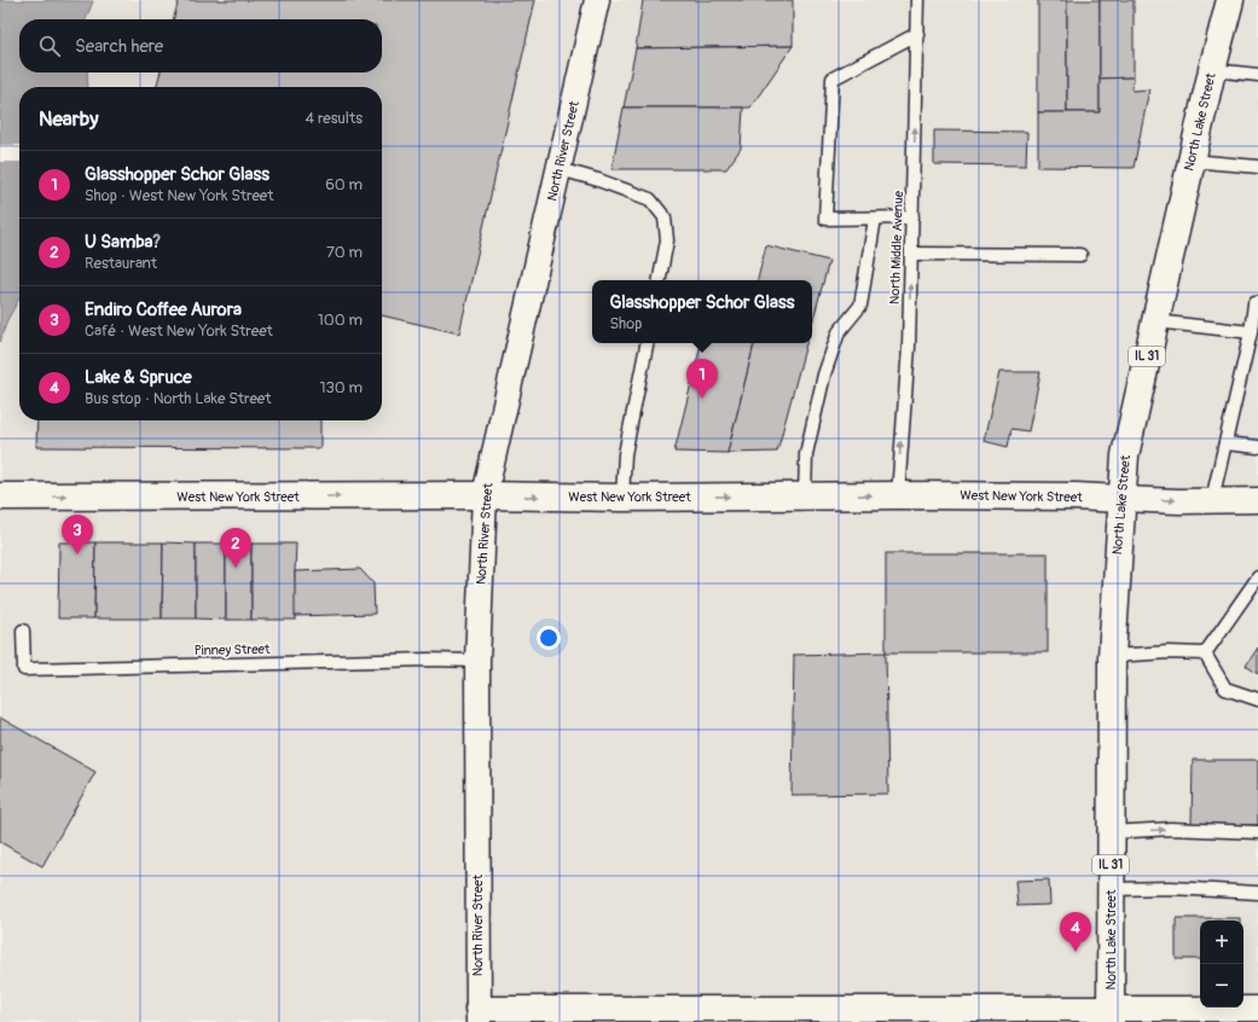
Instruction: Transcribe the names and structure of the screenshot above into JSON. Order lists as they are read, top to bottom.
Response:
{
  "streets": {
    "main road": ["North Lake Street", "IL 31", "West New York Street"],
    "street": ["North River Street"],
    "lane": ["North Middle Avenue", "Pinney Street"]
  },
  "crossings": [
    ["North Lake Street", "West New York Street"],
    ["North River Street", "West New York Street"],
    ["North River Street", "Pinney Street"],
    ["North Middle Avenue", "West New York Street"]
  ],
  "one_way": ["West New York Street"],
  "page": {
    "search": "Search here",
    "heading": ["Nearby", "4 results"],
    "list": [
      {
        "mark": "1",
        "name": "Glasshopper Schor Glass",
        "note": "Shop · West New York Street",
        "value": "60 m"
      },
      {
        "mark": "2",
        "name": "U Samba?",
        "note": "Restaurant",
        "value": "70 m"
      },
      {
        "mark": "3",
        "name": "Endiro Coffee Aurora",
        "note": "Café · West New York Street",
        "value": "100 m"
      },
      {
        "mark": "4",
        "name": "Lake & Spruce",
        "note": "Bus stop · North Lake Street",
        "value": "130 m"
      }
    ],
    "popup": ["Glasshopper Schor Glass", "Shop"],
    "pins": [
      "1",
      "3",
      "2",
      "4"
    ],
    "map_buttons": ["+", "−"]
  }
}
